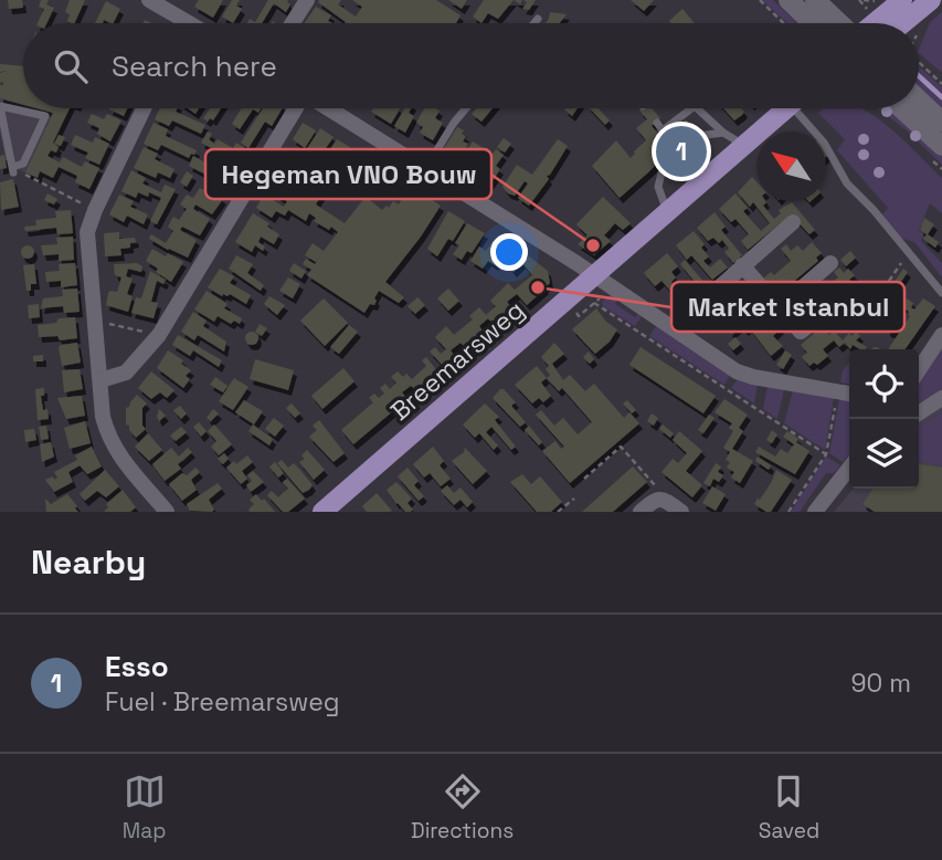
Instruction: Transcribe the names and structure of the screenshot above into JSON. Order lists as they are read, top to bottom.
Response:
{
  "streets": {
    "main road": ["Breemarsweg"]
  },
  "places": ["Hegeman VNO Bouw", "Market Istanbul"],
  "north": "top left",
  "page": {
    "search": "Search here",
    "pins": "1",
    "heading": "Nearby",
    "list": [
      {
        "mark": "1",
        "name": "Esso",
        "note": "Fuel · Breemarsweg",
        "value": "90 m"
      }
    ],
    "nav": ["Map", "Directions", "Saved"]
  }
}
